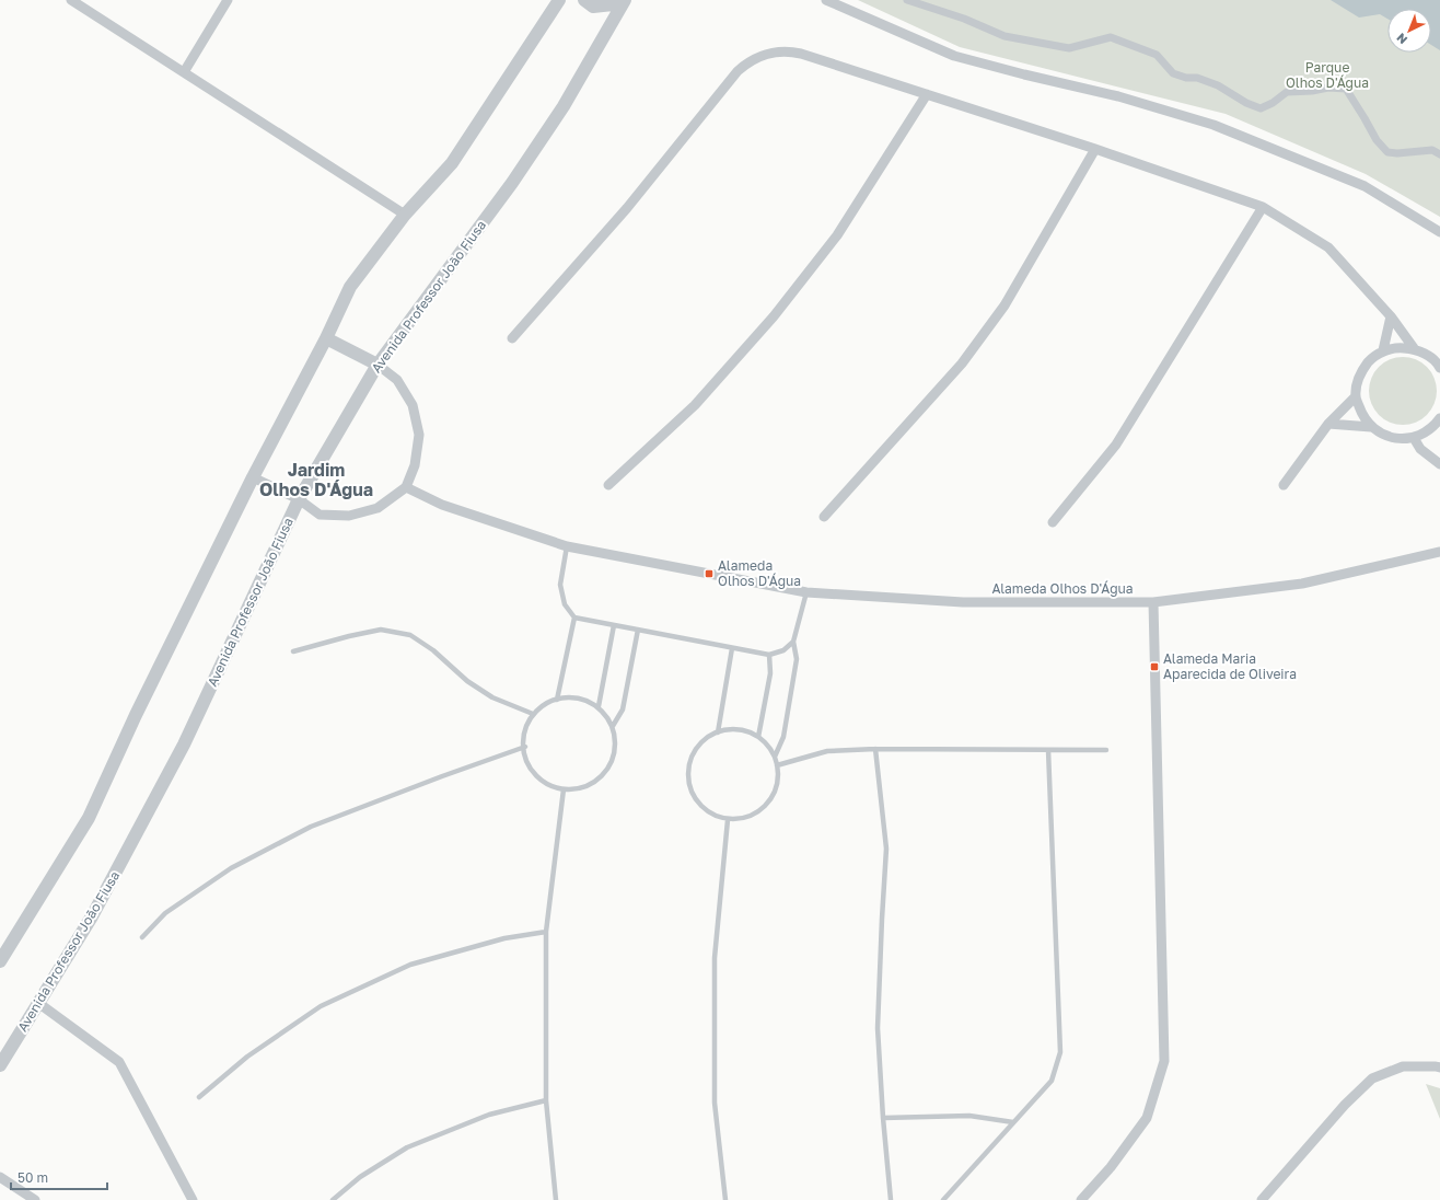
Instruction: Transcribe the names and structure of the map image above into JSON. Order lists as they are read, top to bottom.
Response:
{
  "streets": {
    "street": ["Avenida Professor João Fiusa", "Alameda Olhos D'Água"]
  },
  "districts": ["Jardim Olhos D'Água"],
  "parks": ["Parque Olhos D'Água"],
  "places": {
    "transit": ["Alameda Olhos D'Água", "Alameda Maria Aparecida de Oliveira"]
  },
  "scale_bar": "50 m",
  "north": "bottom left"
}
